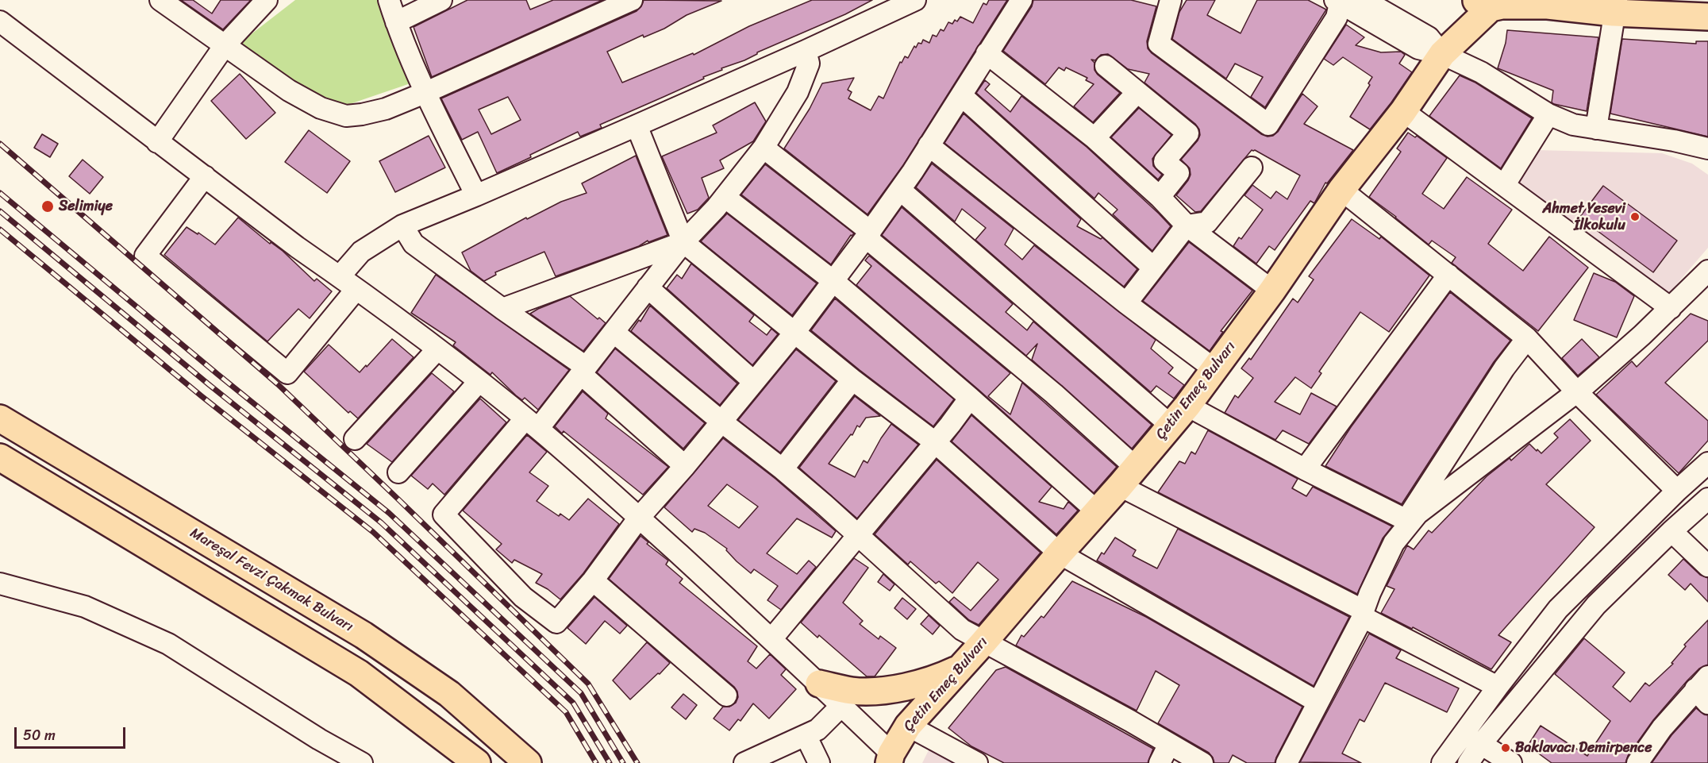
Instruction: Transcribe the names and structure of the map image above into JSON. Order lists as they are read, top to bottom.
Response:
{
  "streets": {
    "main road": ["Çetin Emeç Bulvarı", "Mareşal Fevzi Çakmak Bulvarı"]
  },
  "places": ["Selimiye", "Ahmet Yesevi İlkokulu", "Baklavacı Demirpence"],
  "scale_bar": "50 m"
}
